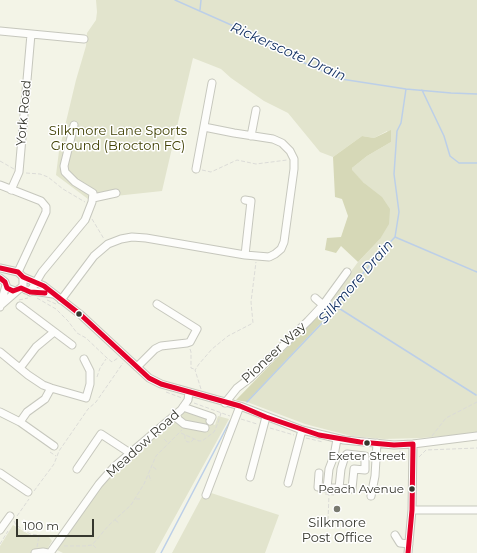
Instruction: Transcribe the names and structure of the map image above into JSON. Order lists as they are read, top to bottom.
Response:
{
  "streets": {
    "street": ["York Road", "Pioneer Way", "Meadow Road"]
  },
  "water": ["Rickerscote Drain", "Silkmore Drain"],
  "parks": ["Silkmore Lane Sports Ground (Brocton FC)"],
  "places": ["Exeter Street", "Peach Avenue", "Silkmore Post Office"],
  "scale_bar": "100 m"
}
